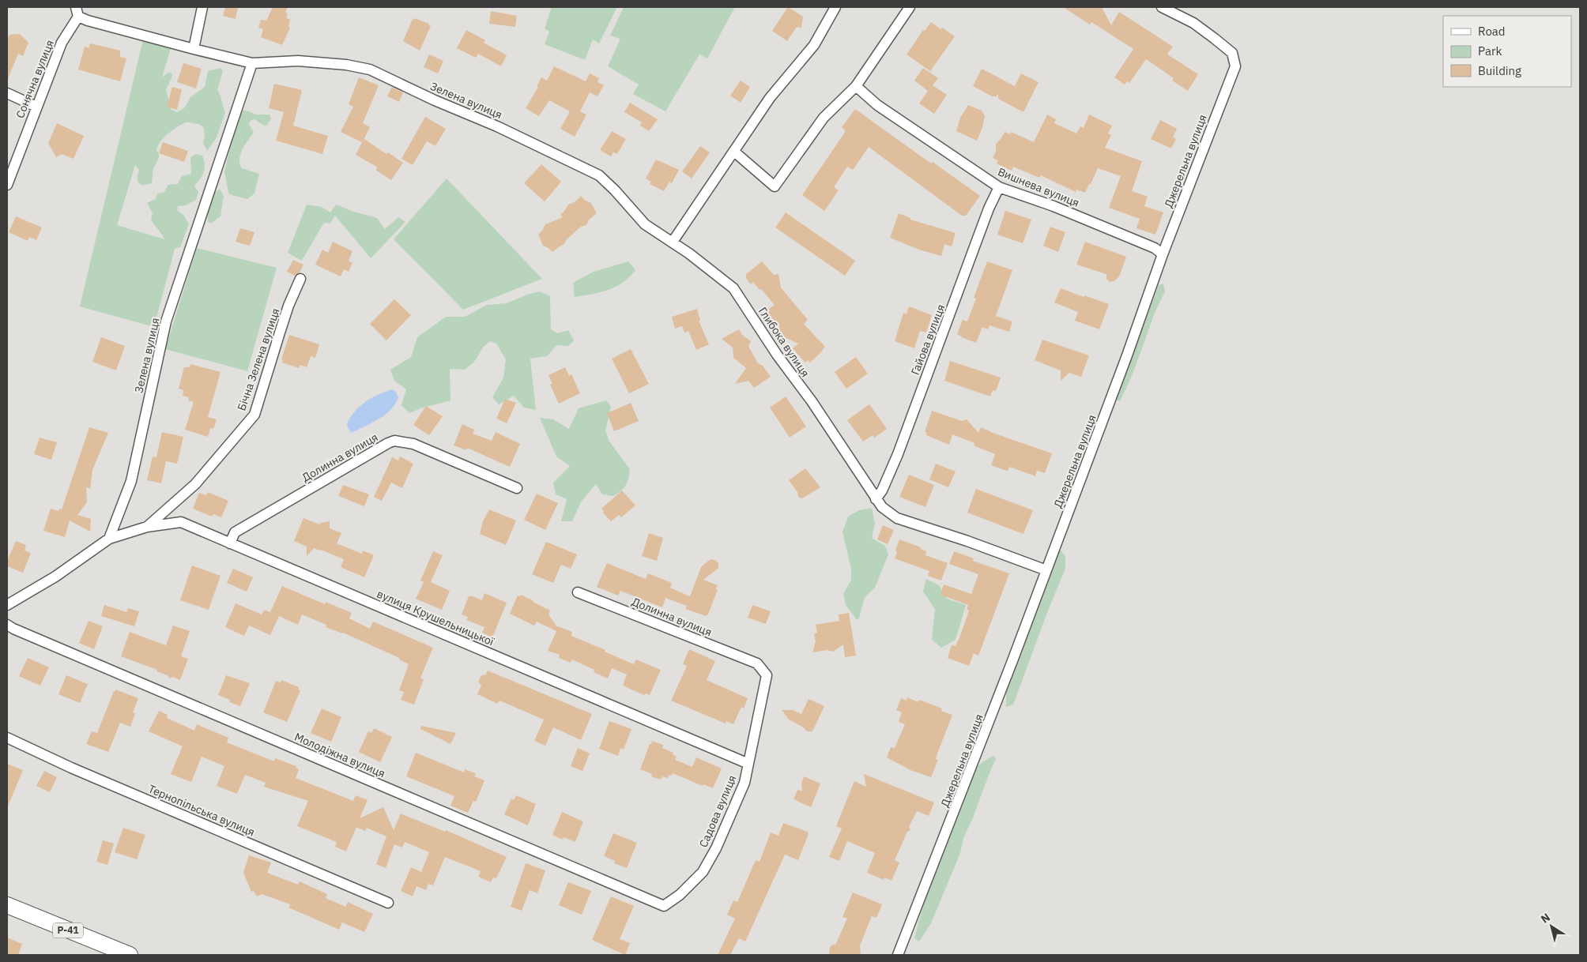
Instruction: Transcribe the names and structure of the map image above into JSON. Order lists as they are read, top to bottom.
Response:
{
  "streets": {
    "main road": ["Р-41"],
    "street": [
      "Сонячна вулиця",
      "Зелена вулиця",
      "Джерельна вулиця",
      "Вишнева вулиця",
      "Гайова вулиця",
      "Глибока вулиця",
      "Бічна Зелена вулиця",
      "Долинна вулиця",
      "вулиця Крушельницької",
      "Молодіжна вулиця",
      "Тернопільська вулиця",
      "Садова вулиця"
    ]
  },
  "crossings": [
    ["Сонячна вулиця", "Зелена вулиця"],
    ["Зелена вулиця", "Глибока вулиця"],
    ["Зелена вулиця", "вулиця Крушельницької"],
    ["Джерельна вулиця", "Вишнева вулиця"],
    ["Джерельна вулиця", "Глибока вулиця"],
    ["Вишнева вулиця", "Гайова вулиця"],
    ["Гайова вулиця", "Глибока вулиця"],
    ["Бічна Зелена вулиця", "вулиця Крушельницької"],
    ["Долинна вулиця", "вулиця Крушельницької"],
    ["Долинна вулиця", "Садова вулиця"],
    ["вулиця Крушельницької", "Садова вулиця"],
    ["Молодіжна вулиця", "Садова вулиця"]
  ],
  "legend": ["Road", "Park", "Building"],
  "north": "top left"
}
